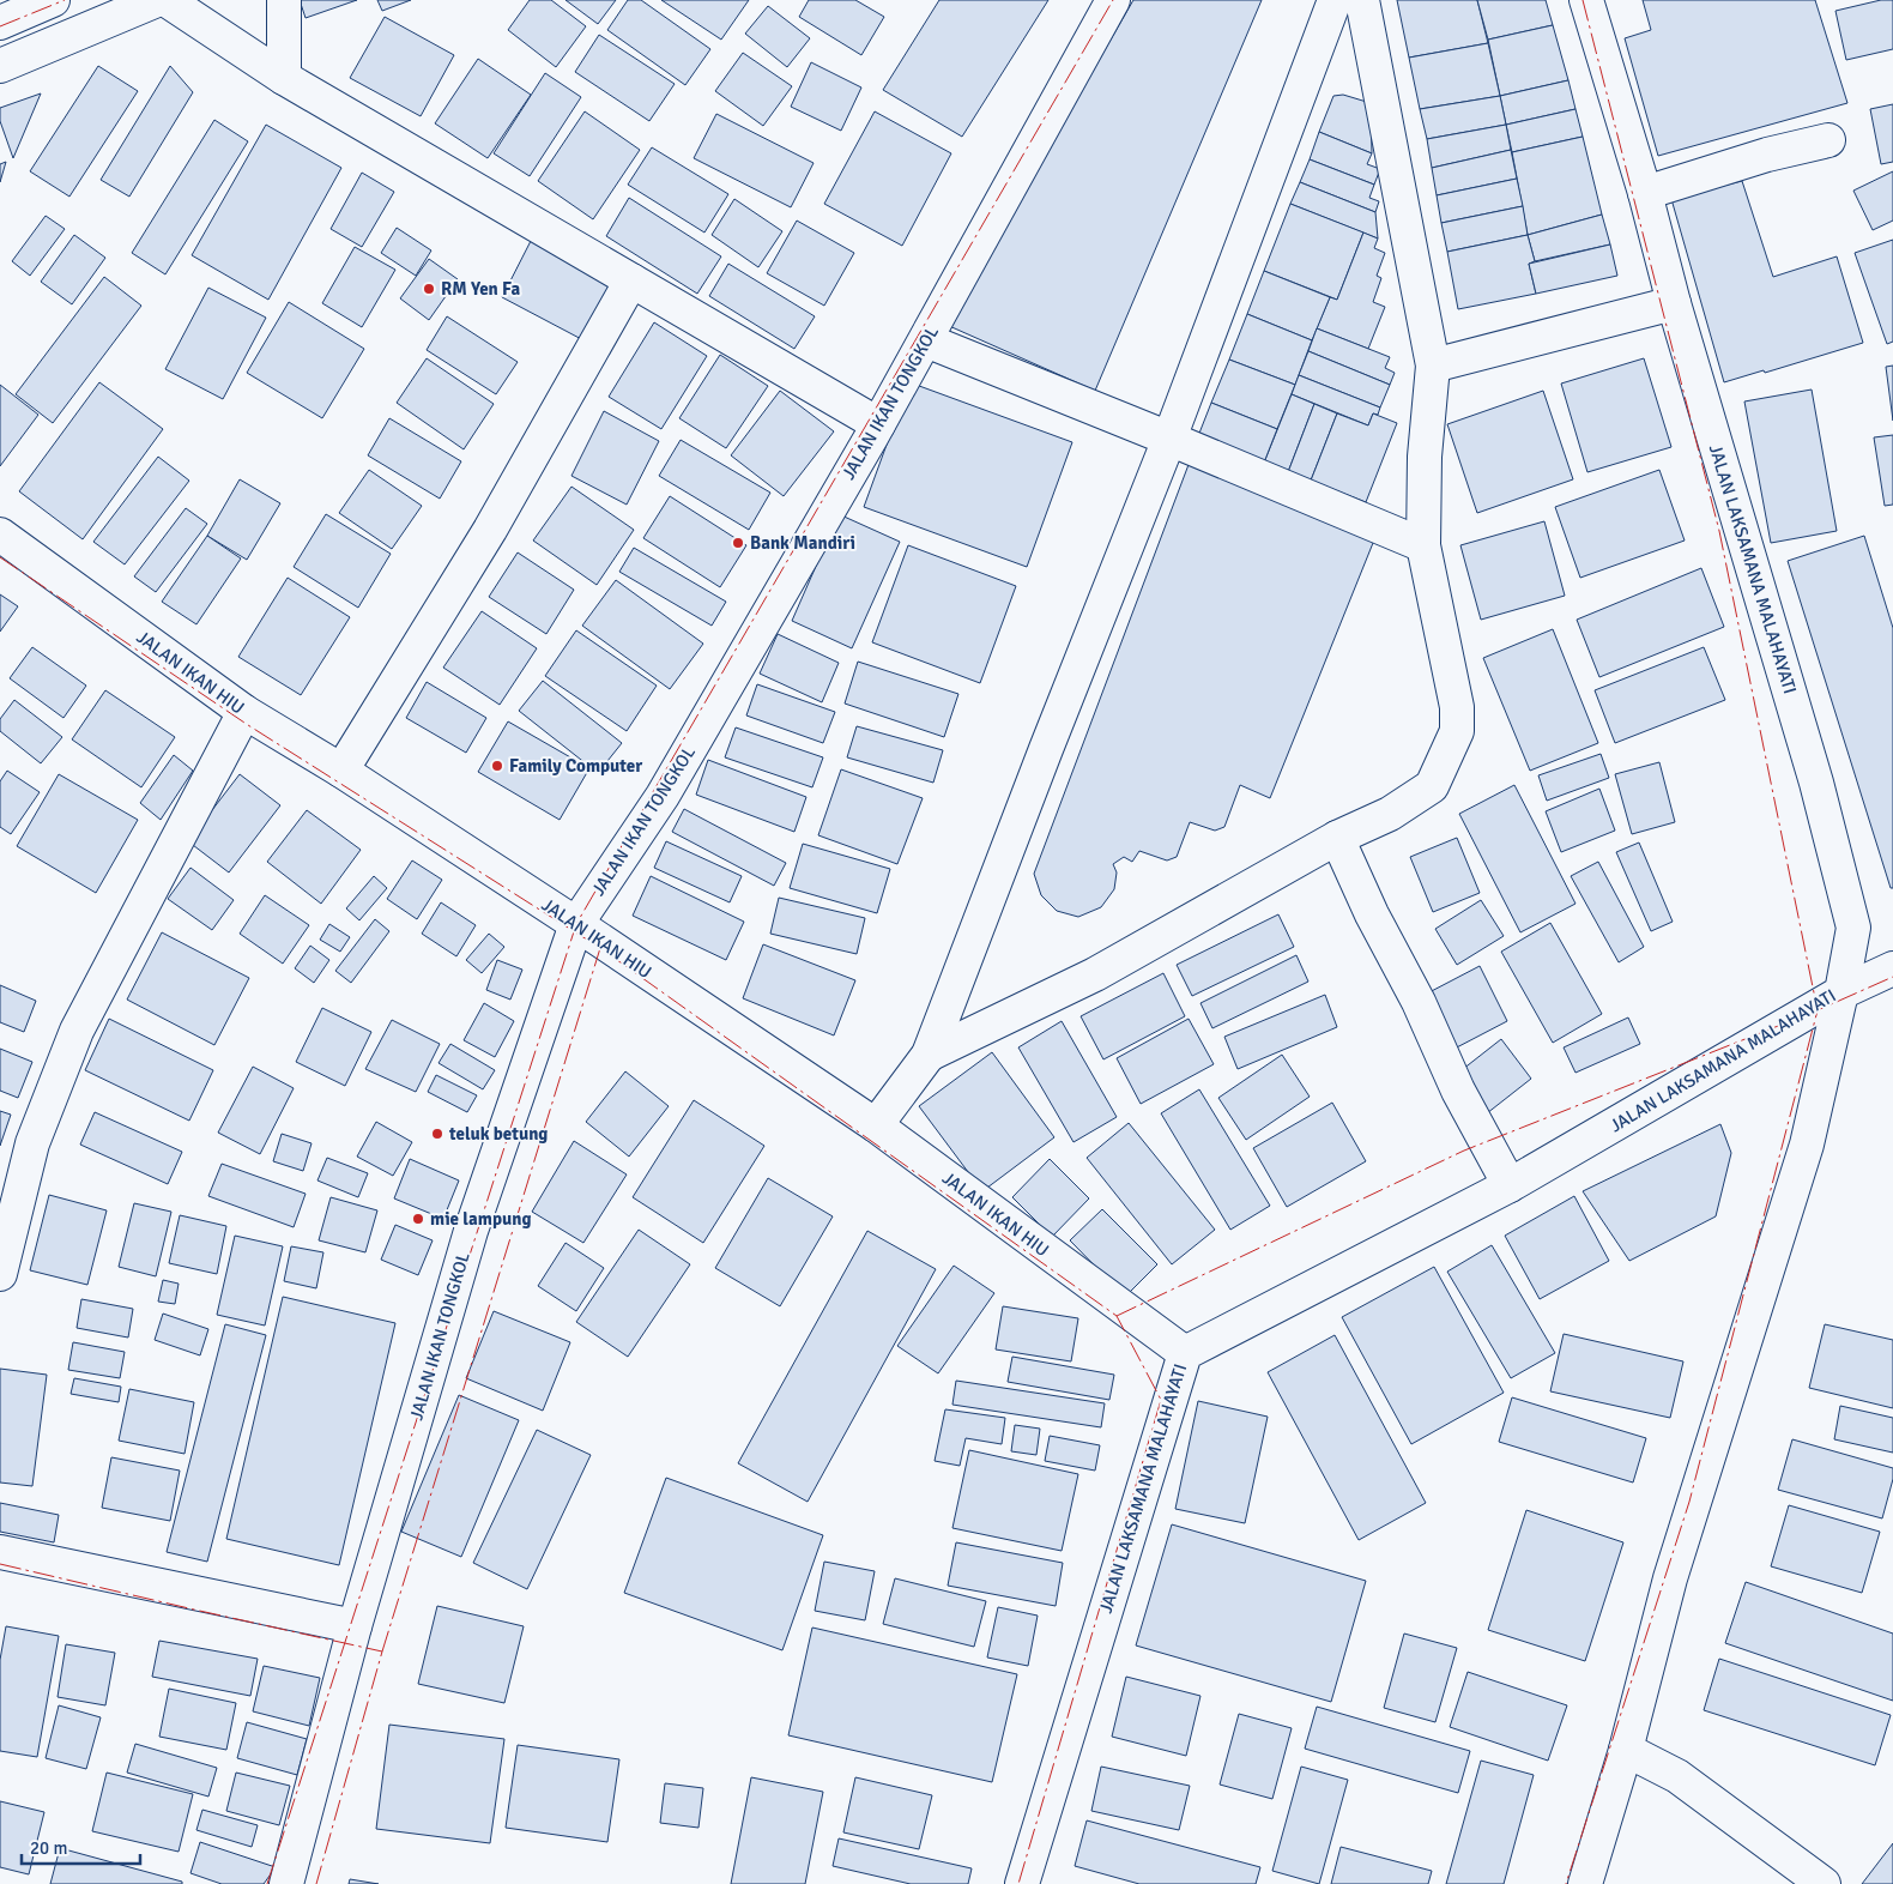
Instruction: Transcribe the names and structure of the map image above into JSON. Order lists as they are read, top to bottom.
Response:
{
  "streets": {
    "main road": ["JALAN IKAN TONGKOL", "JALAN LAKSAMANA MALAHAYATI", "JALAN IKAN HIU"]
  },
  "crossings": [
    ["JALAN IKAN TONGKOL", "JALAN IKAN HIU"],
    ["JALAN LAKSAMANA MALAHAYATI", "JALAN IKAN HIU"]
  ],
  "places": [
    "RM Yen Fa",
    "Bank Mandiri",
    "Family Computer",
    "teluk betung",
    "mie lampung"
  ],
  "scale_bar": "20 m"
}
